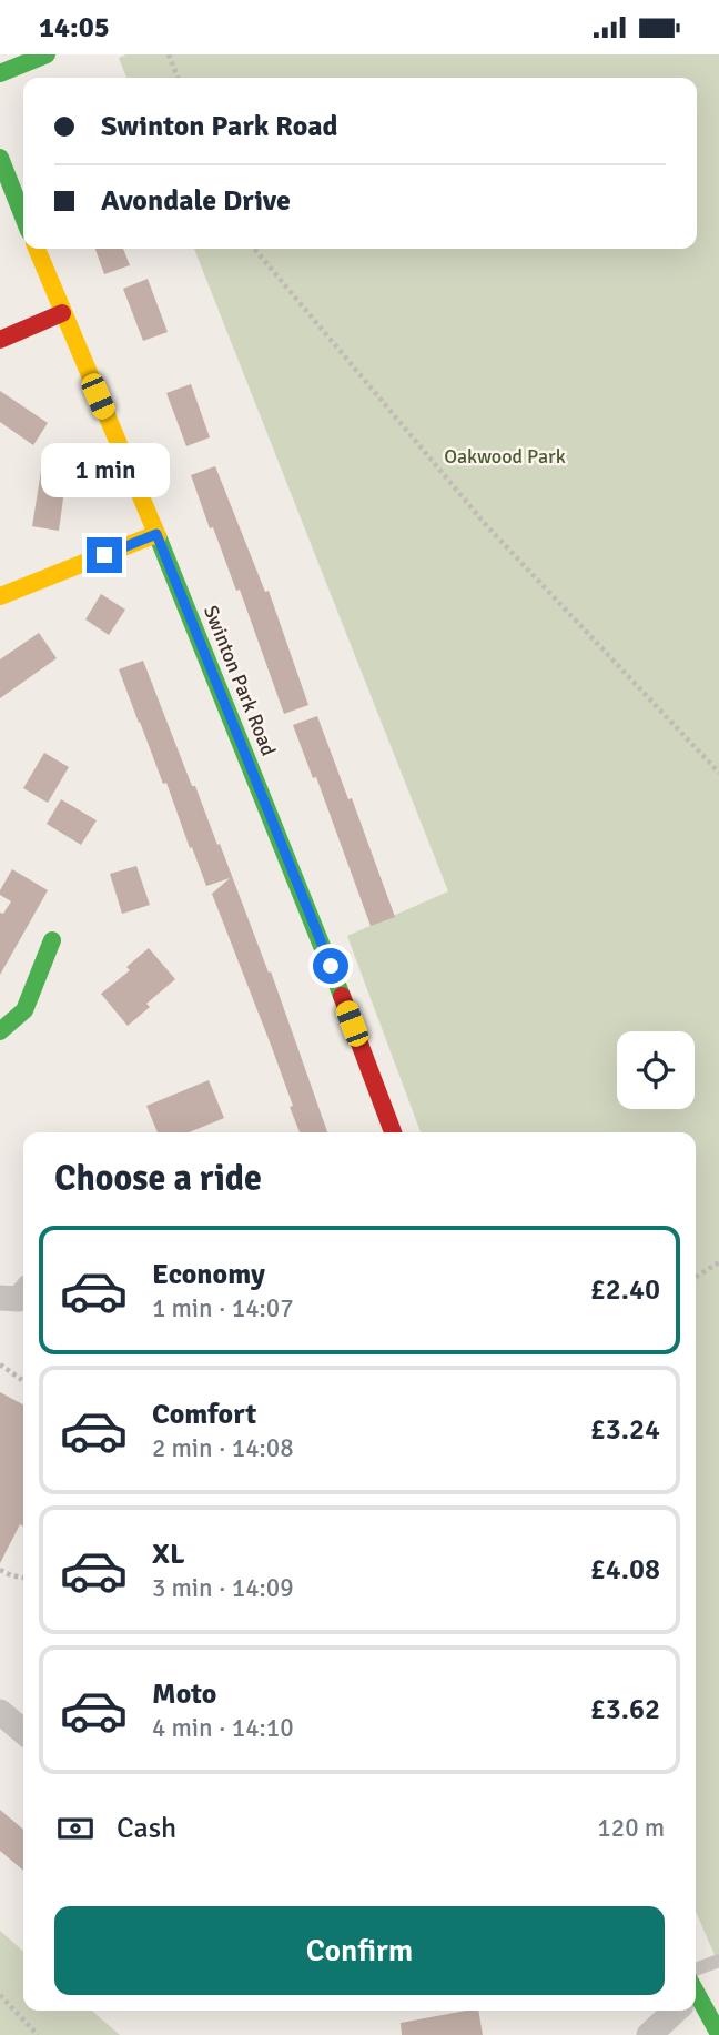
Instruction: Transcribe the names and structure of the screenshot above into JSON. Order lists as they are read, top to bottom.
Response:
{
  "streets": {
    "street": ["Swinton Park Road"]
  },
  "parks": ["Oakwood Park"],
  "page": {
    "status": "14:05",
    "banner": ["Swinton Park Road", "Avondale Drive"],
    "bubble": "1 min",
    "heading": "Choose a ride",
    "list": [
      {
        "name": "Economy",
        "note": "1 min · 14:07",
        "value": "£2.40"
      },
      {
        "name": "Comfort",
        "note": "2 min · 14:08",
        "value": "£3.24"
      },
      {
        "name": "XL",
        "note": "3 min · 14:09",
        "value": "£4.08"
      },
      {
        "name": "Moto",
        "note": "4 min · 14:10",
        "value": "£3.62"
      }
    ],
    "pay": ["Cash", "120 m"],
    "buttons": "Confirm"
  }
}
